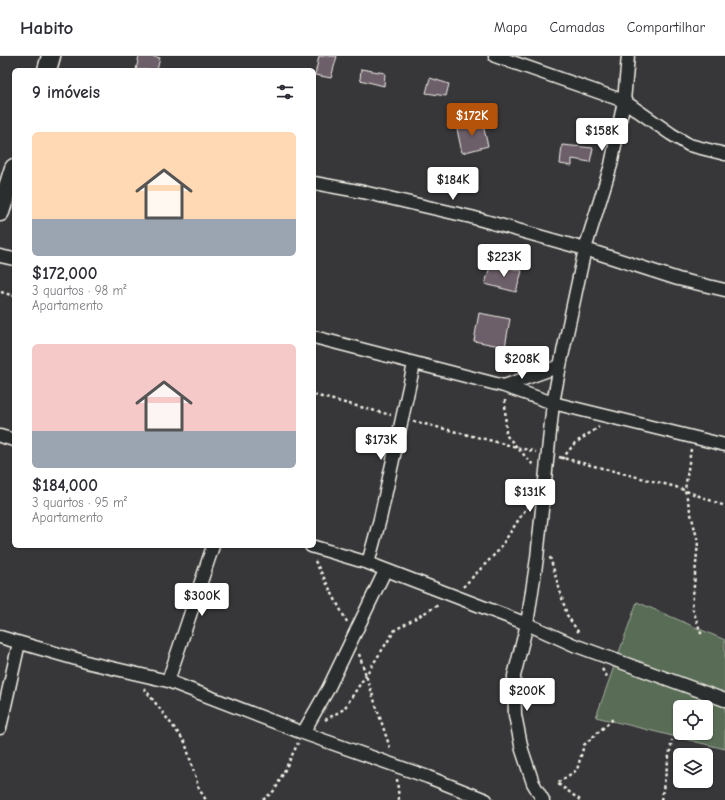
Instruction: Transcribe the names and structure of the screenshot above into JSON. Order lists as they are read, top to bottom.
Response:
{
  "page": {
    "header": "Habito",
    "nav": ["Mapa", "Camadas", "Compartilhar"],
    "heading": "9 imóveis",
    "price": [
      "$172K",
      "$158K",
      "$184K",
      "$223K",
      "$208K",
      "$173K",
      "$131K",
      "$300K",
      "$200K"
    ],
    "list": [
      {
        "name": "$172,000",
        "note": "3 quartos · 98 m² · Apartamento"
      },
      {
        "name": "$184,000",
        "note": "3 quartos · 95 m² · Apartamento"
      }
    ]
  }
}
